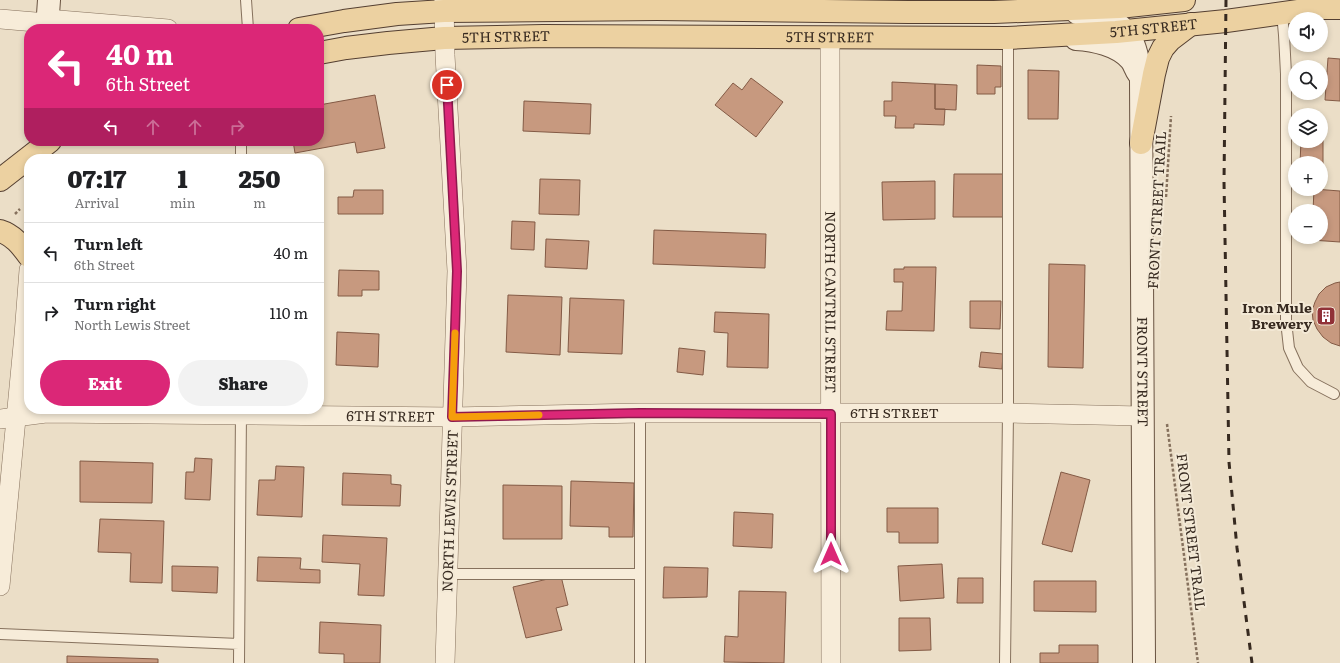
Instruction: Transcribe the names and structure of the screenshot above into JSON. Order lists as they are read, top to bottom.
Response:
{
  "streets": {
    "main road": ["5TH STREET"],
    "street": [
      "NORTH CANTRIL STREET",
      "FRONT STREET",
      "6TH STREET",
      "NORTH LEWIS STREET"
    ],
    "path": ["FRONT STREET TRAIL"]
  },
  "crossings": [
    ["5TH STREET", "NORTH CANTRIL STREET"],
    ["5TH STREET", "FRONT STREET"],
    ["5TH STREET", "NORTH LEWIS STREET"],
    ["NORTH CANTRIL STREET", "6TH STREET"],
    ["FRONT STREET", "6TH STREET"],
    ["6TH STREET", "NORTH LEWIS STREET"]
  ],
  "places": {
    "building": ["Iron Mule Brewery"]
  },
  "page": {
    "map_buttons": ["+", "−"],
    "turn": ["40 m", "6th Street"],
    "eta": [
      "07:17",
      "Arrival",
      "1",
      "min",
      "250",
      "m"
    ],
    "list": [
      {
        "name": "Turn left",
        "note": "6th Street",
        "value": "40 m"
      },
      {
        "name": "Turn right",
        "note": "North Lewis Street",
        "value": "110 m"
      }
    ],
    "buttons": ["Exit", "Share"]
  }
}
